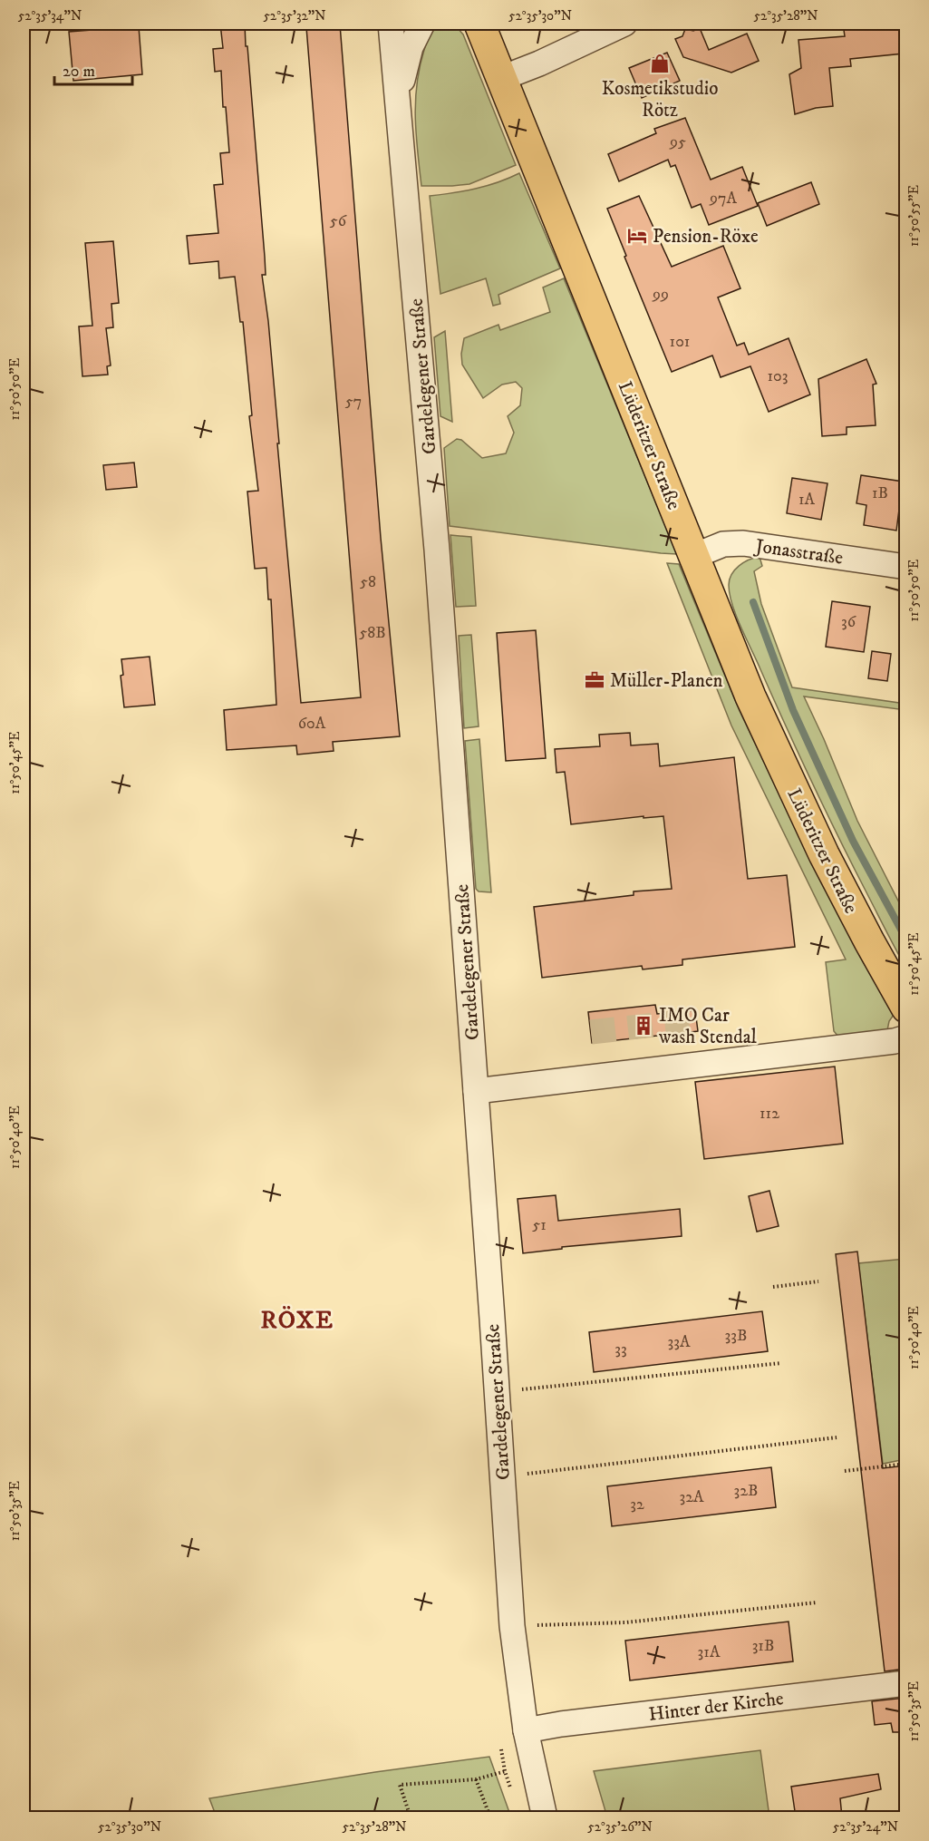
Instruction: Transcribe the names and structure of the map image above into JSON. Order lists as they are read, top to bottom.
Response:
{
  "streets": {
    "main road": ["Lüderitzer Straße"],
    "street": ["Gardelegener Straße", "Jonasstraße", "Hinter der Kirche"]
  },
  "crossings": [
    ["Gardelegener Straße", "Hinter der Kirche"],
    ["Lüderitzer Straße", "Jonasstraße"]
  ],
  "districts": ["RÖXE"],
  "places": {
    "shop": ["Kosmetikstudio Rötz"],
    "hotel": ["Pension-Röxe"],
    "office": ["Müller-Planen"],
    "building": ["IMO Car wash Stendal"]
  },
  "house_numbers": [
    "95",
    "97A",
    "56",
    "99",
    "101",
    "103",
    "57",
    "1B",
    "1A",
    "58",
    "36",
    "58B",
    "60A",
    "112",
    "51",
    "33B",
    "33A",
    "33",
    "32B",
    "32A",
    "32",
    "31B",
    "31A"
  ],
  "scale_bar": "20 m",
  "coordinates": [
    "52°35'34\"N",
    "52°35'32\"N",
    "52°35'30\"N",
    "52°35'28\"N",
    "11°50'55\"E",
    "11°50'50\"E",
    "11°50'45\"E",
    "11°50'40\"E",
    "11°50'35\"E",
    "52°35'26\"N",
    "52°35'24\"N"
  ]
}
